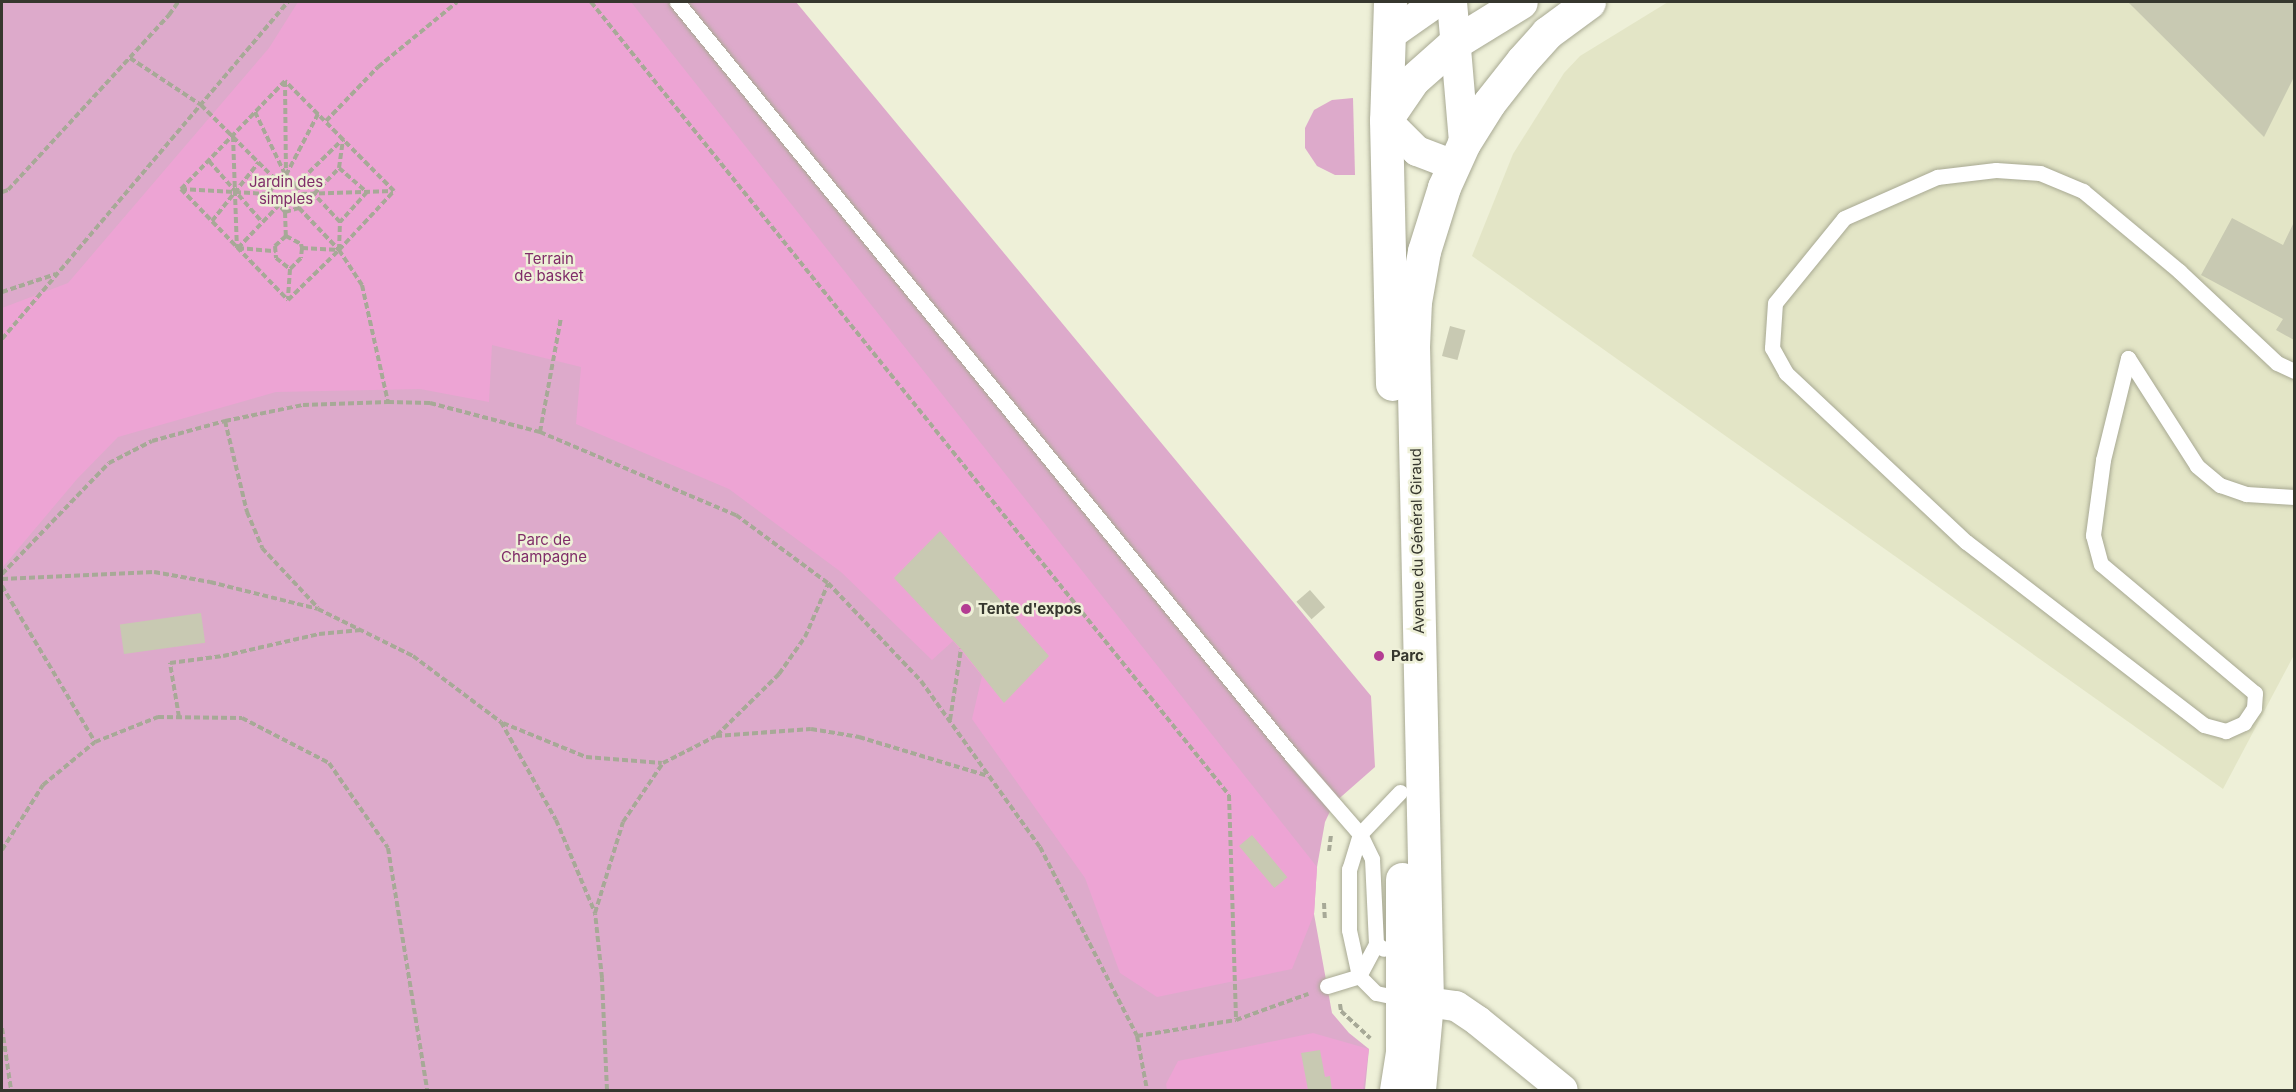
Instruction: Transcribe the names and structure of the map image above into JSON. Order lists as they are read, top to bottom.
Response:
{
  "streets": {
    "main road": ["Avenue du Général Giraud"]
  },
  "parks": ["Jardin des simples", "Terrain de basket", "Parc de Champagne"],
  "places": ["Tente d'expos", "Parc"]
}
